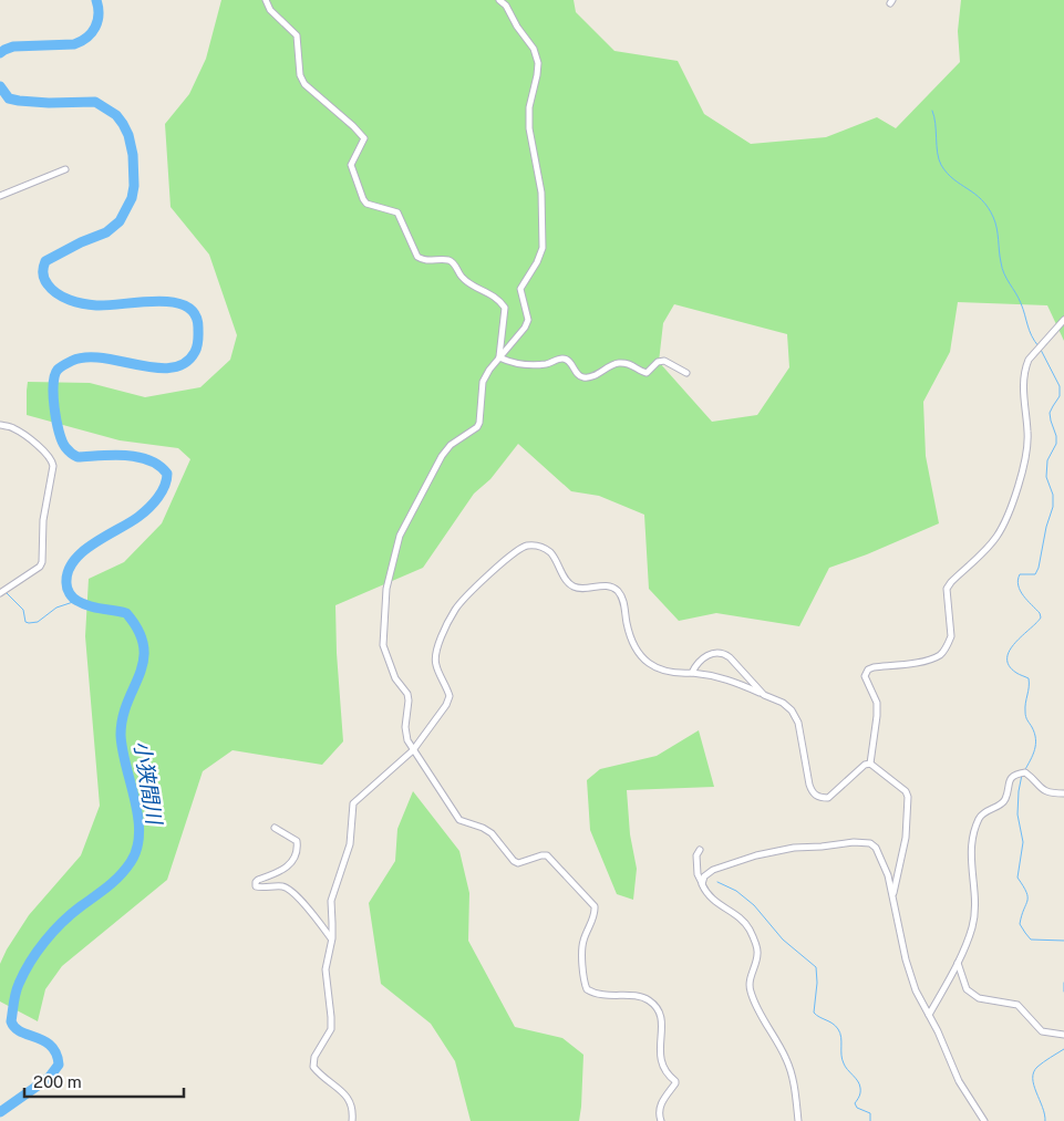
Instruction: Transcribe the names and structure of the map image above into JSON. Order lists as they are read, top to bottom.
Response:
{
  "water": ["小狭間川"],
  "scale_bar": "200 m"
}
